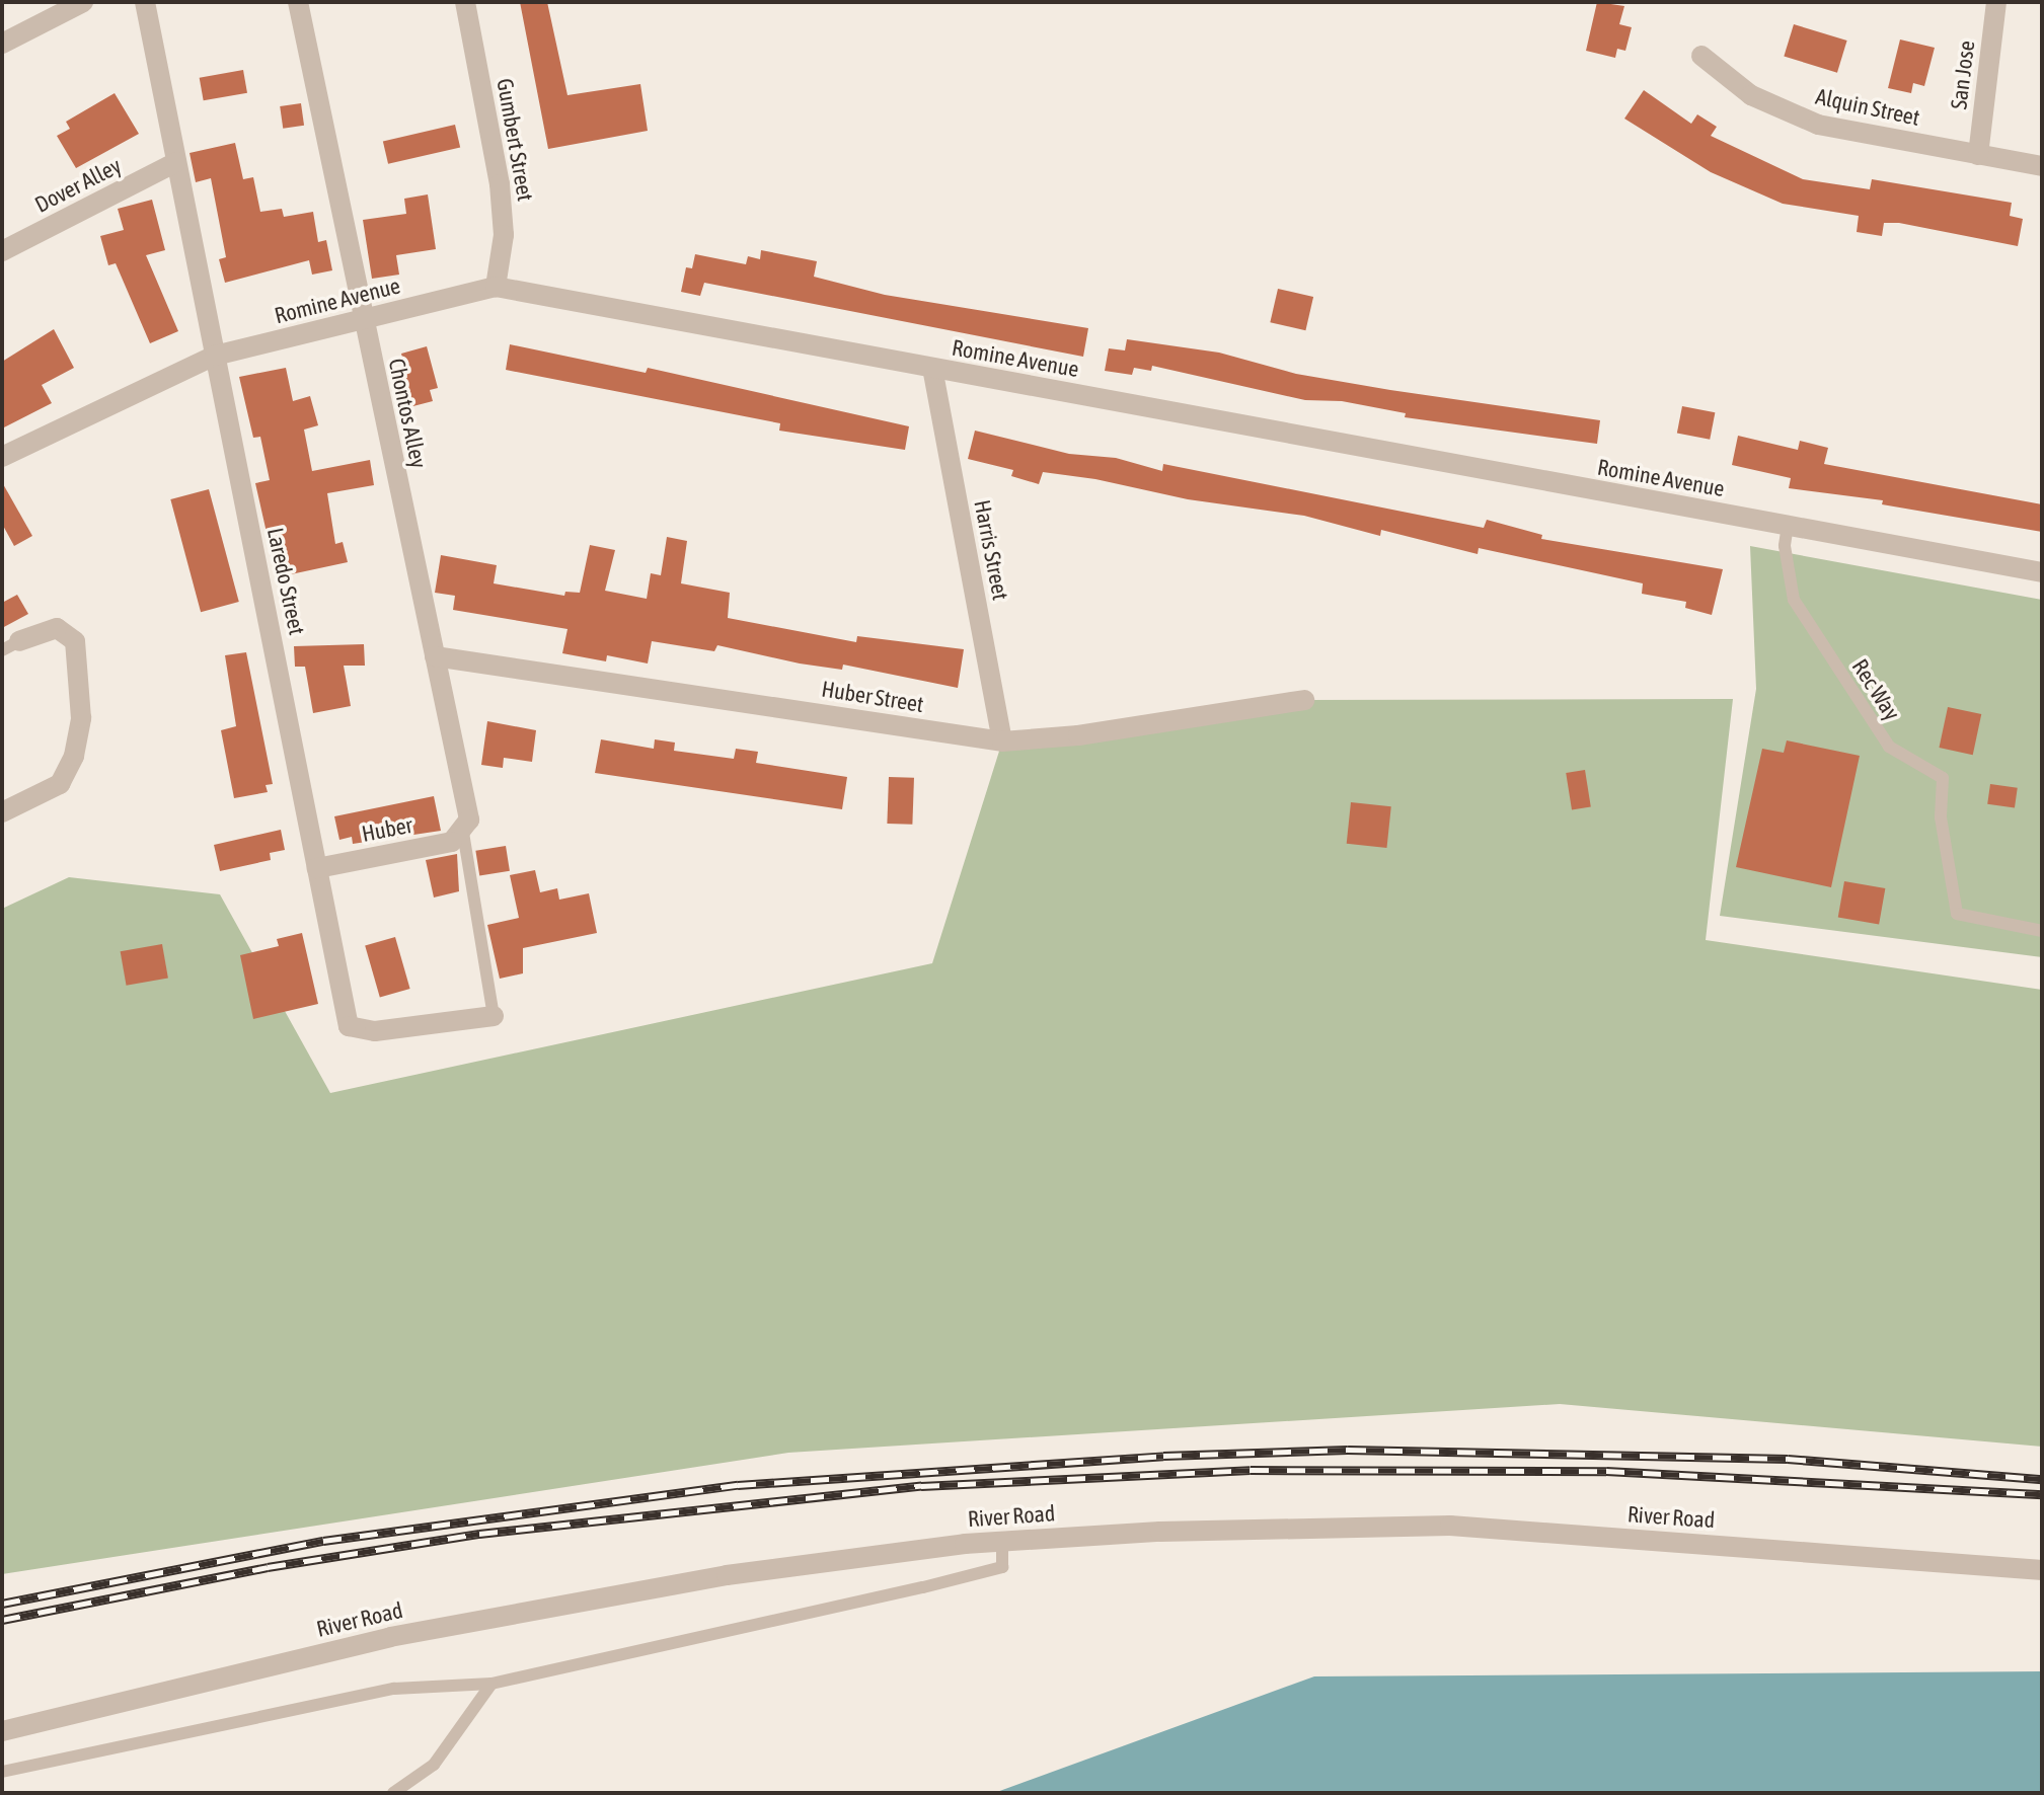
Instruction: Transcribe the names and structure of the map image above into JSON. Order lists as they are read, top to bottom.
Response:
{
  "streets": {
    "street": [
      "San Jose",
      "Alquin Street",
      "Gumbert Street",
      "Dover Alley",
      "Romine Avenue",
      "Chontos Alley",
      "Harris Street",
      "Laredo Street",
      "Huber Street",
      "Huber",
      "River Road"
    ],
    "lane": ["Rec Way"]
  },
  "crossings": [
    ["San Jose", "Alquin Street"],
    ["Gumbert Street", "Romine Avenue"],
    ["Dover Alley", "Laredo Street"],
    ["Romine Avenue", "Chontos Alley"],
    ["Romine Avenue", "Harris Street"],
    ["Romine Avenue", "Laredo Street"],
    ["Romine Avenue", "Rec Way"],
    ["Chontos Alley", "Huber Street"],
    ["Chontos Alley", "Huber"],
    ["Harris Street", "Huber Street"],
    ["Laredo Street", "Huber"]
  ]
}
